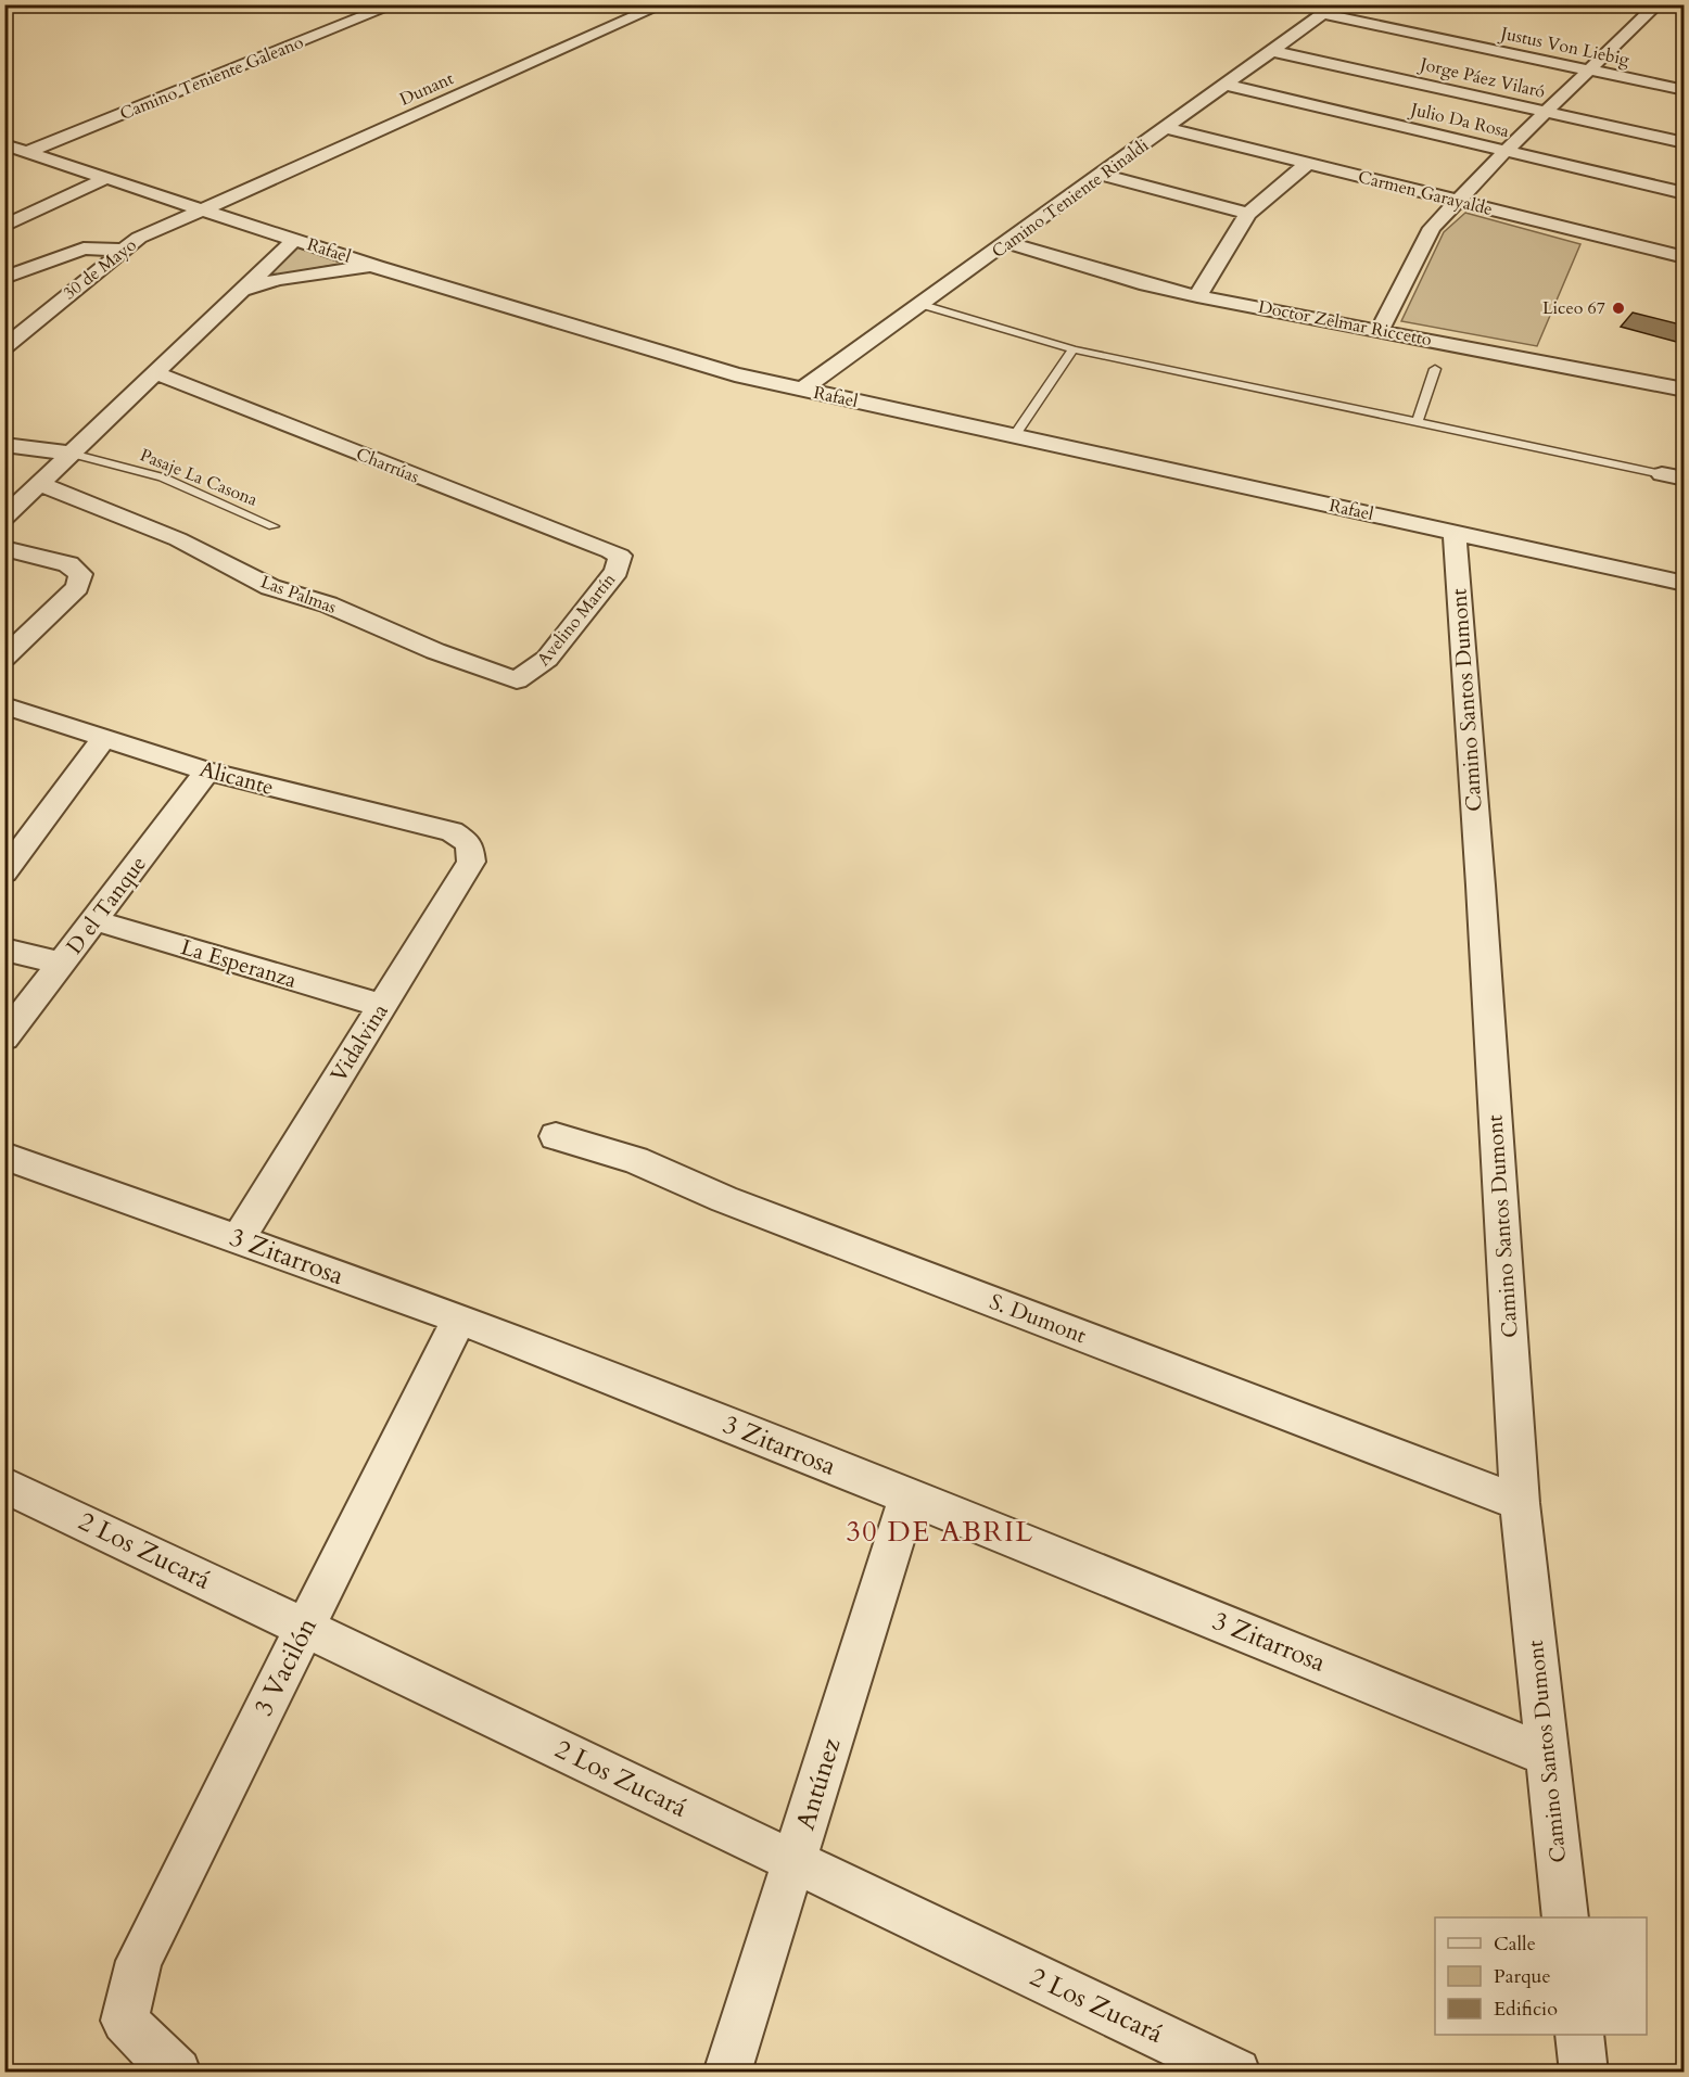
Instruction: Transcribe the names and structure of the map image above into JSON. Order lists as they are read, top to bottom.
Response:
{
  "streets": {
    "street": [
      "Justus Von Liebig",
      "Camino Teniente Galeano",
      "Jorge Páez Vilaró",
      "Dunant",
      "Julio Da Rosa",
      "Carmen Garayalde",
      "Camino Teniente Rinaldi",
      "Rafael",
      "30 de Mayo",
      "Doctor Zelmar Riccetto",
      "Charrúas",
      "Las Palmas",
      "Avelino Martín",
      "Camino Santos Dumont",
      "Alicante",
      "D el Tanque",
      "La Esperanza",
      "Vidalvina",
      "3 Zitarrosa",
      "S. Dumont",
      "2 Los Zucará",
      "3 Vacilón",
      "Antúnez"
    ],
    "lane": ["Pasaje La Casona"]
  },
  "crossings": [
    ["Justus Von Liebig", "Camino Teniente Rinaldi"],
    ["Camino Teniente Galeano", "Rafael"],
    ["Jorge Páez Vilaró", "Camino Teniente Rinaldi"],
    ["Dunant", "Rafael"],
    ["Dunant", "30 de Mayo"],
    ["Julio Da Rosa", "Camino Teniente Rinaldi"],
    ["Carmen Garayalde", "Camino Teniente Rinaldi"],
    ["Camino Teniente Rinaldi", "Rafael"],
    ["Camino Teniente Rinaldi", "Doctor Zelmar Riccetto"],
    ["Rafael", "30 de Mayo"],
    ["Rafael", "Camino Santos Dumont"],
    ["Charrúas", "Avelino Martín"],
    ["Las Palmas", "Avelino Martín"],
    ["Camino Santos Dumont", "3 Zitarrosa"],
    ["Camino Santos Dumont", "S. Dumont"],
    ["Alicante", "D el Tanque"],
    ["Alicante", "Vidalvina"],
    ["D el Tanque", "La Esperanza"],
    ["La Esperanza", "Vidalvina"],
    ["Vidalvina", "3 Zitarrosa"],
    ["3 Zitarrosa", "3 Vacilón"],
    ["3 Zitarrosa", "Antúnez"],
    ["2 Los Zucará", "3 Vacilón"],
    ["2 Los Zucará", "Antúnez"]
  ],
  "districts": ["30 DE ABRIL"],
  "places": ["Liceo 67"],
  "legend": ["Calle", "Parque", "Edificio"]
}
